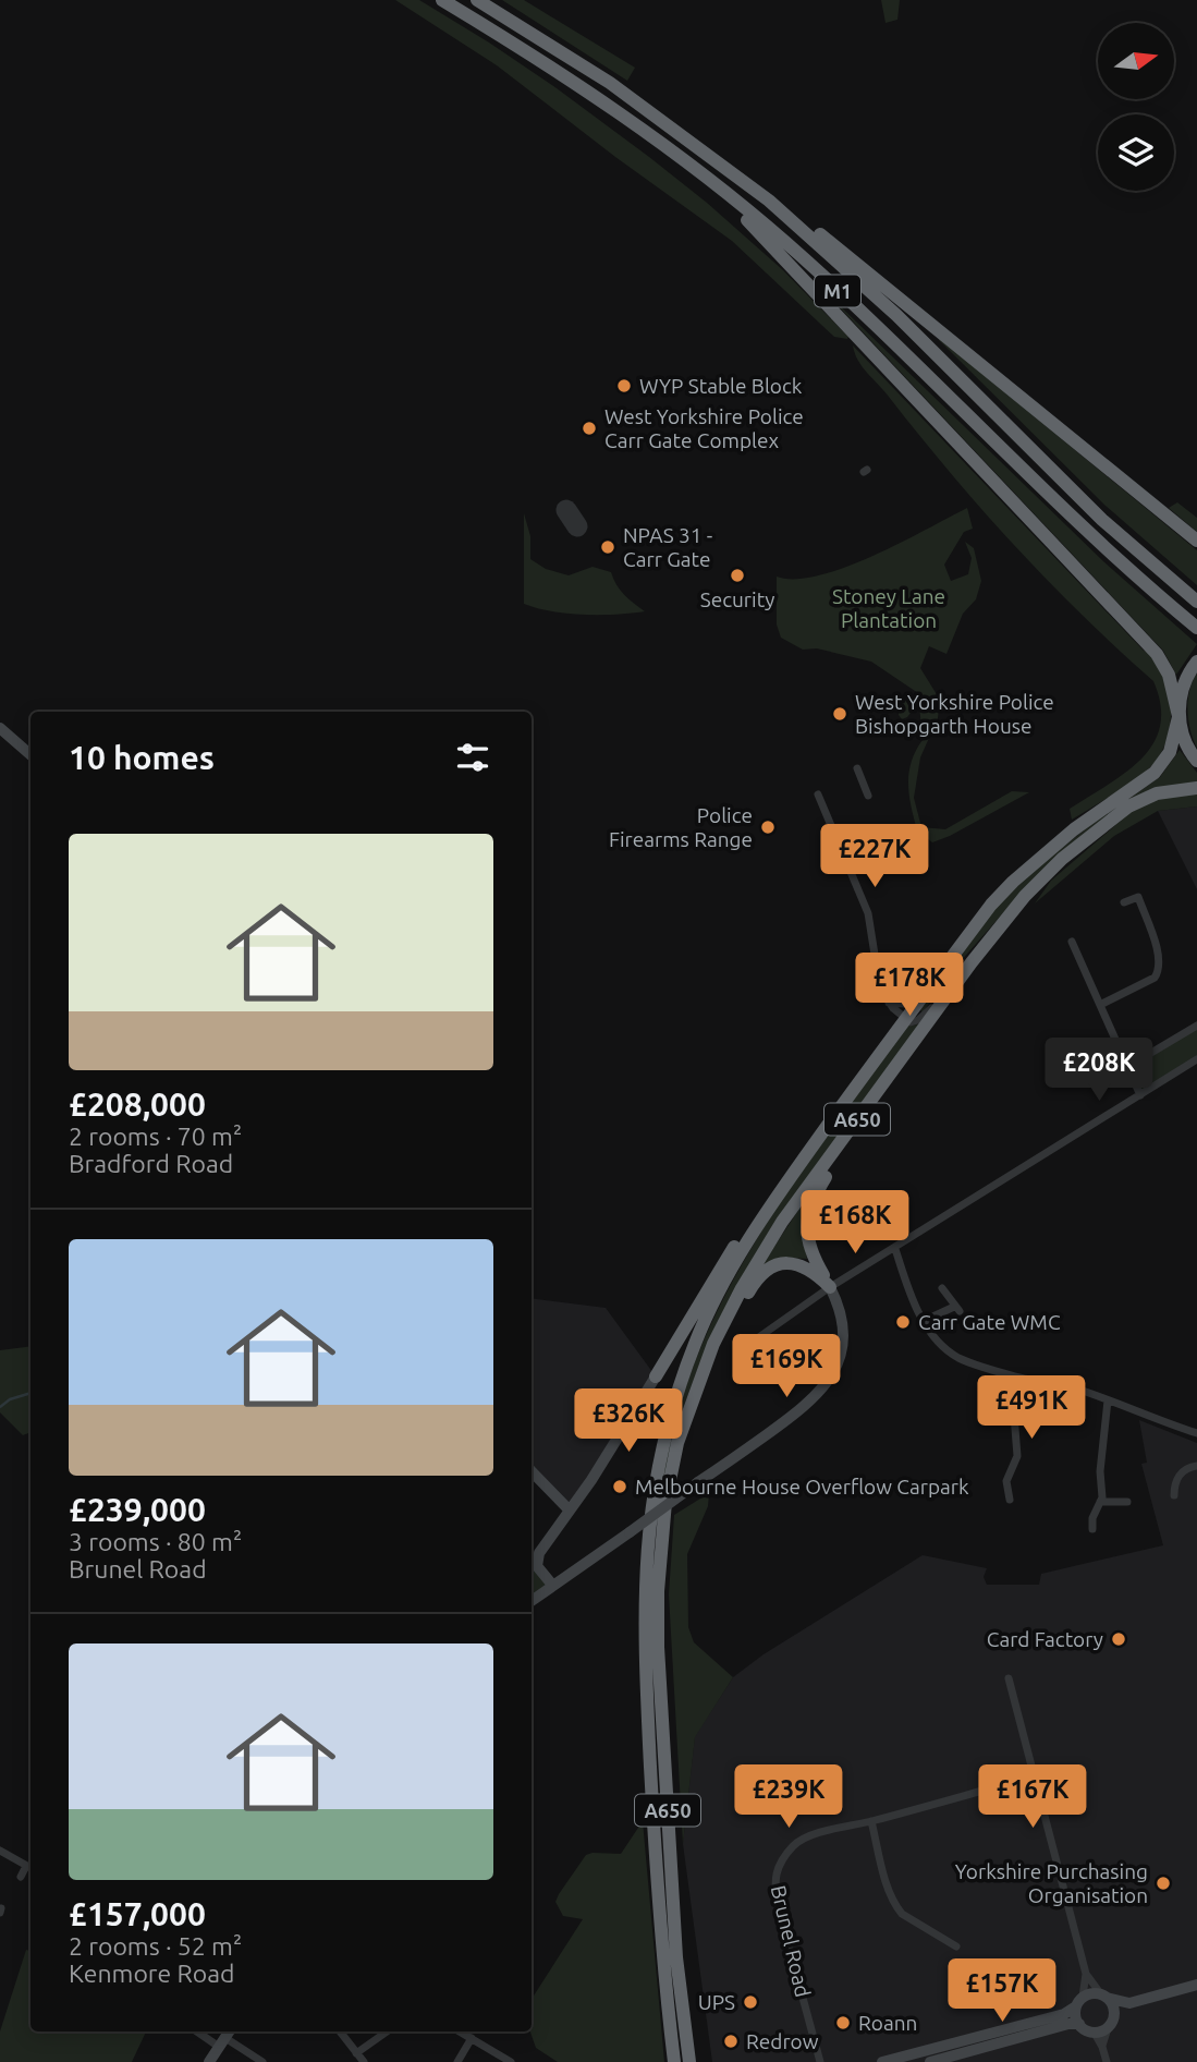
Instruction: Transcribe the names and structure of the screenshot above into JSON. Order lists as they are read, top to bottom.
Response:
{
  "streets": {
    "highway": ["M1", "A650"],
    "street": ["Brunel Road"]
  },
  "parks": ["Stoney Lane Plantation"],
  "places": [
    "WYP Stable Block",
    "West Yorkshire Police Carr Gate Complex",
    "NPAS 31 - Carr Gate",
    "Security",
    "West Yorkshire Police Bishopgarth House",
    "Police Firearms Range",
    "Carr Gate WMC",
    "Melbourne House Overflow Carpark",
    "Card Factory",
    "Yorkshire Purchasing Organisation",
    "UPS",
    "Roann",
    "Redrow"
  ],
  "north": "right",
  "page": {
    "heading": "10 homes",
    "list": [
      {
        "name": "£208,000",
        "note": "2 rooms · 70 m² · Bradford Road"
      },
      {
        "name": "£239,000",
        "note": "3 rooms · 80 m² · Brunel Road"
      },
      {
        "name": "£157,000",
        "note": "2 rooms · 52 m² · Kenmore Road"
      }
    ],
    "price": [
      "£227K",
      "£178K",
      "£208K",
      "£168K",
      "£169K",
      "£491K",
      "£326K",
      "£239K",
      "£167K",
      "£157K"
    ]
  }
}
